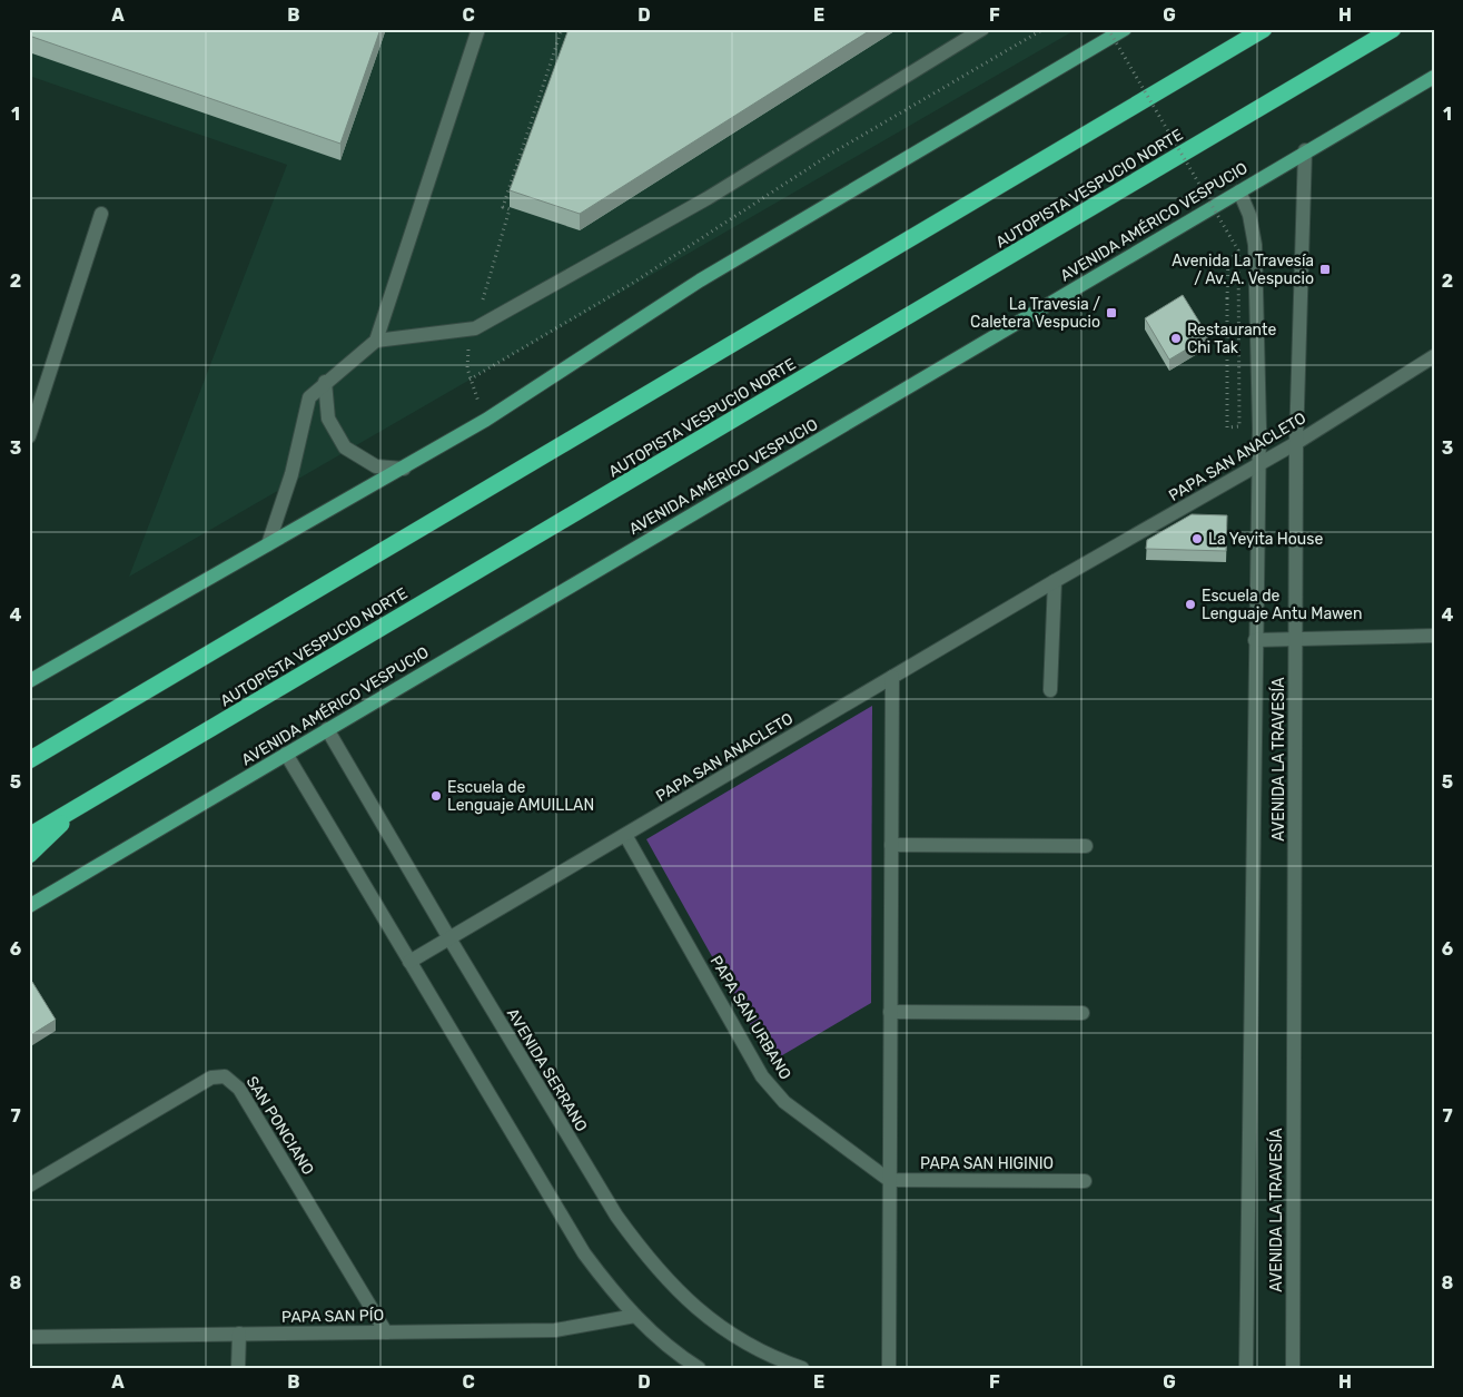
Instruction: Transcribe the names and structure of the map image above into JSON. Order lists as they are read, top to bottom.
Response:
{
  "streets": {
    "highway": ["AUTOPISTA VESPUCIO NORTE"],
    "main road": ["AVENIDA AMÉRICO VESPUCIO"],
    "street": [
      "PAPA SAN ANACLETO",
      "AVENIDA LA TRAVESÍA",
      "PAPA SAN URBANO",
      "AVENIDA SERRANO",
      "SAN PONCIANO",
      "PAPA SAN HIGINIO",
      "PAPA SAN PÍO"
    ]
  },
  "crossings": [
    ["AVENIDA AMÉRICO VESPUCIO", "AVENIDA LA TRAVESÍA"],
    ["AVENIDA AMÉRICO VESPUCIO", "AVENIDA SERRANO"],
    ["PAPA SAN ANACLETO", "AVENIDA LA TRAVESÍA"],
    ["PAPA SAN ANACLETO", "PAPA SAN URBANO"],
    ["PAPA SAN ANACLETO", "AVENIDA SERRANO"],
    ["PAPA SAN URBANO", "PAPA SAN HIGINIO"],
    ["SAN PONCIANO", "PAPA SAN PÍO"]
  ],
  "places": {
    "transit": ["Avenida La Travesía / Av. A. Vespucio", "La Travesia / Caletera Vespucio"],
    "other": [
      "Restaurante Chi Tak",
      "La Yeyita House",
      "Escuela de Lenguaje Antu Mawen",
      "Escuela de Lenguaje AMUILLAN"
    ]
  },
  "grid": {
    "columns": [
      "A",
      "B",
      "C",
      "D",
      "E",
      "F",
      "G",
      "H"
    ],
    "rows": [
      "1",
      "2",
      "3",
      "4",
      "5",
      "6",
      "7",
      "8"
    ]
  }
}
